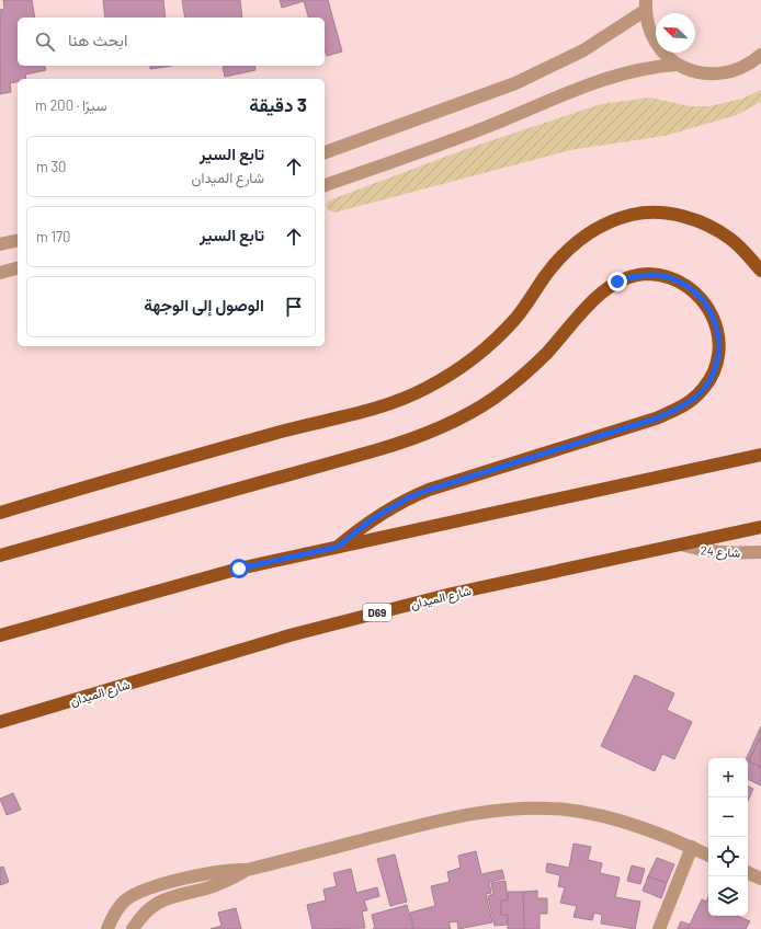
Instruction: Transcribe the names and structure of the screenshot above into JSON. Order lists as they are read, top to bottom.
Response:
{
  "streets": {
    "main road": ["شارع الميدان", "D69"],
    "street": ["شارع 24"]
  },
  "crossings": [
    ["شارع 24", "شارع الميدان"]
  ],
  "north": "top left",
  "page": {
    "search": "ابحث هنا",
    "heading": ["3 دقيقة", "سيرًا · 200 m"],
    "list": [
      ["تابع السير", "شارع الميدان", "30 m"],
      ["تابع السير", "170 m"],
      "الوصول إلى الوجهة"
    ],
    "map_buttons": ["+", "−"]
  }
}
